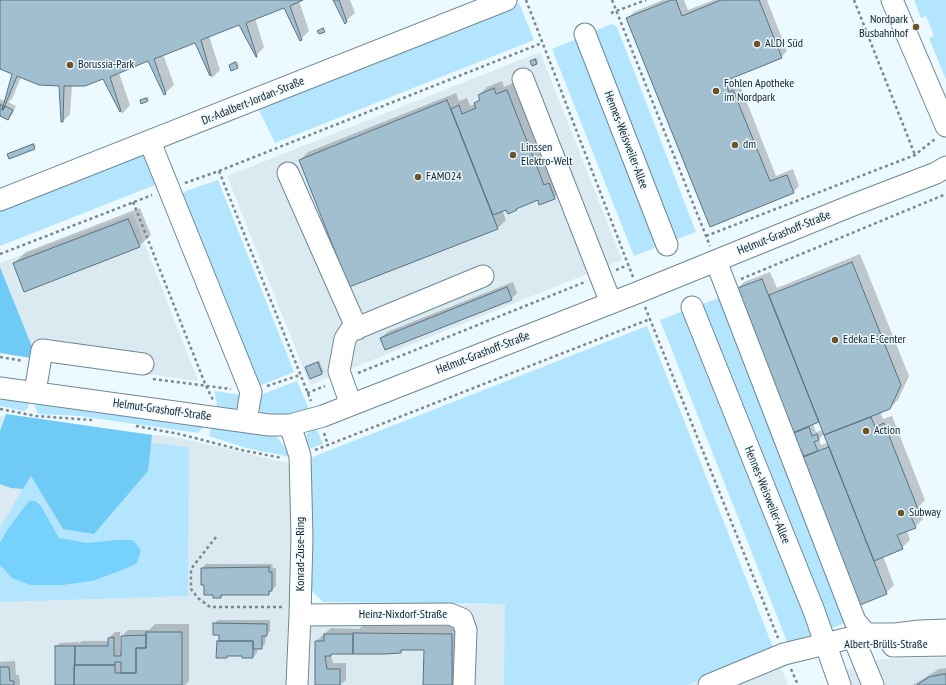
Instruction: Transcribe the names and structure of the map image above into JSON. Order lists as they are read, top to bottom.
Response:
{
  "streets": {
    "street": [
      "Dr.-Adalbert-Jordan-Straße",
      "Hennes-Weisweiler-Allee",
      "Helmut-Grashoff-Straße",
      "Konrad-Zuse-Ring",
      "Heinz-Nixdorf-Straße",
      "Albert-Brülls-Straße"
    ]
  },
  "crossings": [
    ["Hennes-Weisweiler-Allee", "Albert-Brülls-Straße"],
    ["Helmut-Grashoff-Straße", "Konrad-Zuse-Ring"],
    ["Konrad-Zuse-Ring", "Heinz-Nixdorf-Straße"]
  ],
  "places": [
    "Nordpark Busbahnhof",
    "ALDI Süd",
    "Borussia-Park",
    "Fohlen Apotheke im Nordpark",
    "dm",
    "Linssen Elektro-Welt",
    "FAMO24",
    "Edeka E-Center",
    "Action",
    "Subway"
  ]
}
